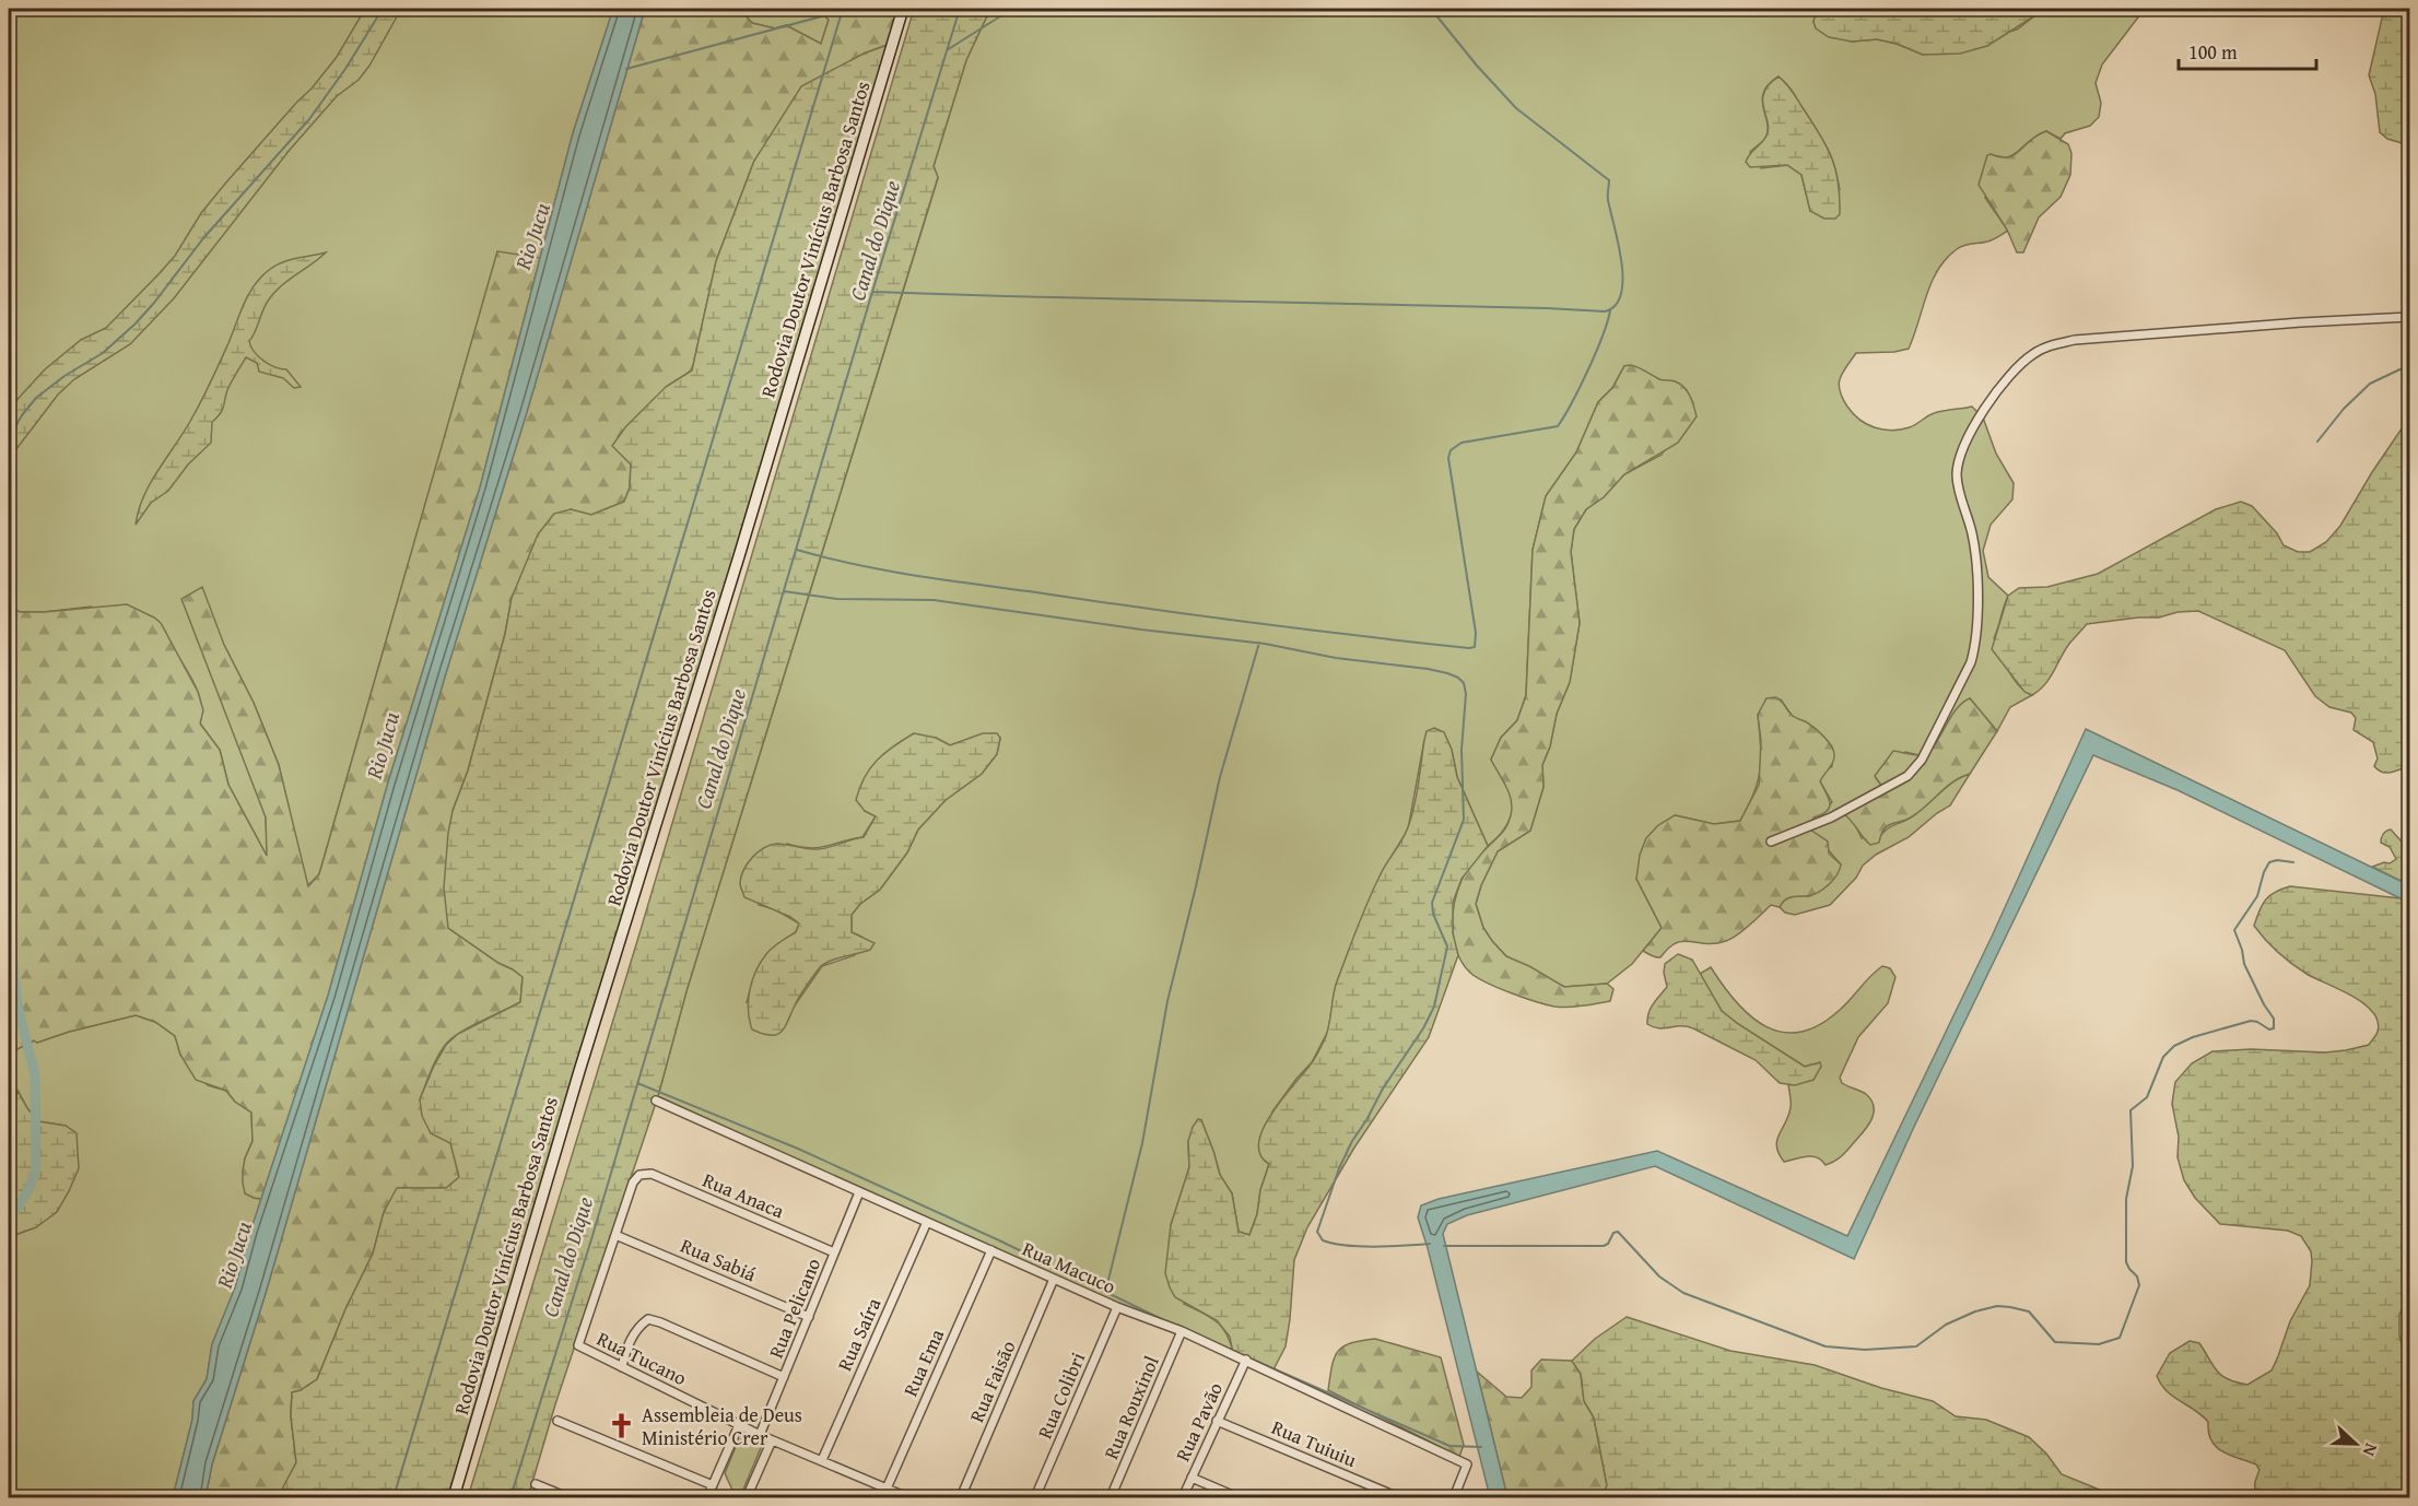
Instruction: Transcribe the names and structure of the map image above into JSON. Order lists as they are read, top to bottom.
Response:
{
  "streets": {
    "main road": ["Rodovia Doutor Vinícius Barbosa Santos"],
    "street": [
      "Rua Anaca",
      "Rua Sabiá",
      "Rua Macuco",
      "Rua Pelicano",
      "Rua Saíra",
      "Rua Tucano",
      "Rua Ema",
      "Rua Faisão",
      "Rua Colibri",
      "Rua Rouxinol",
      "Rua Pavão",
      "Rua Tuiuiu"
    ]
  },
  "crossings": [
    ["Rua Anaca", "Rua Sabiá"],
    ["Rua Anaca", "Rua Pelicano"],
    ["Rua Anaca", "Rua Tucano"],
    ["Rua Sabiá", "Rua Pelicano"],
    ["Rua Sabiá", "Rua Tucano"],
    ["Rua Macuco", "Rua Pelicano"],
    ["Rua Macuco", "Rua Saíra"],
    ["Rua Macuco", "Rua Ema"],
    ["Rua Macuco", "Rua Faisão"],
    ["Rua Macuco", "Rua Colibri"],
    ["Rua Macuco", "Rua Rouxinol"],
    ["Rua Macuco", "Rua Pavão"],
    ["Rua Pelicano", "Rua Tucano"],
    ["Rua Saíra", "Rua Tucano"],
    ["Rua Tucano", "Rua Ema"],
    ["Rua Pavão", "Rua Tuiuiu"]
  ],
  "water": ["Rio Jucu", "Canal do Dique"],
  "places": {
    "church": ["Assembleia de Deus Ministério Crer"]
  },
  "scale_bar": "100 m",
  "north": "right"
}
